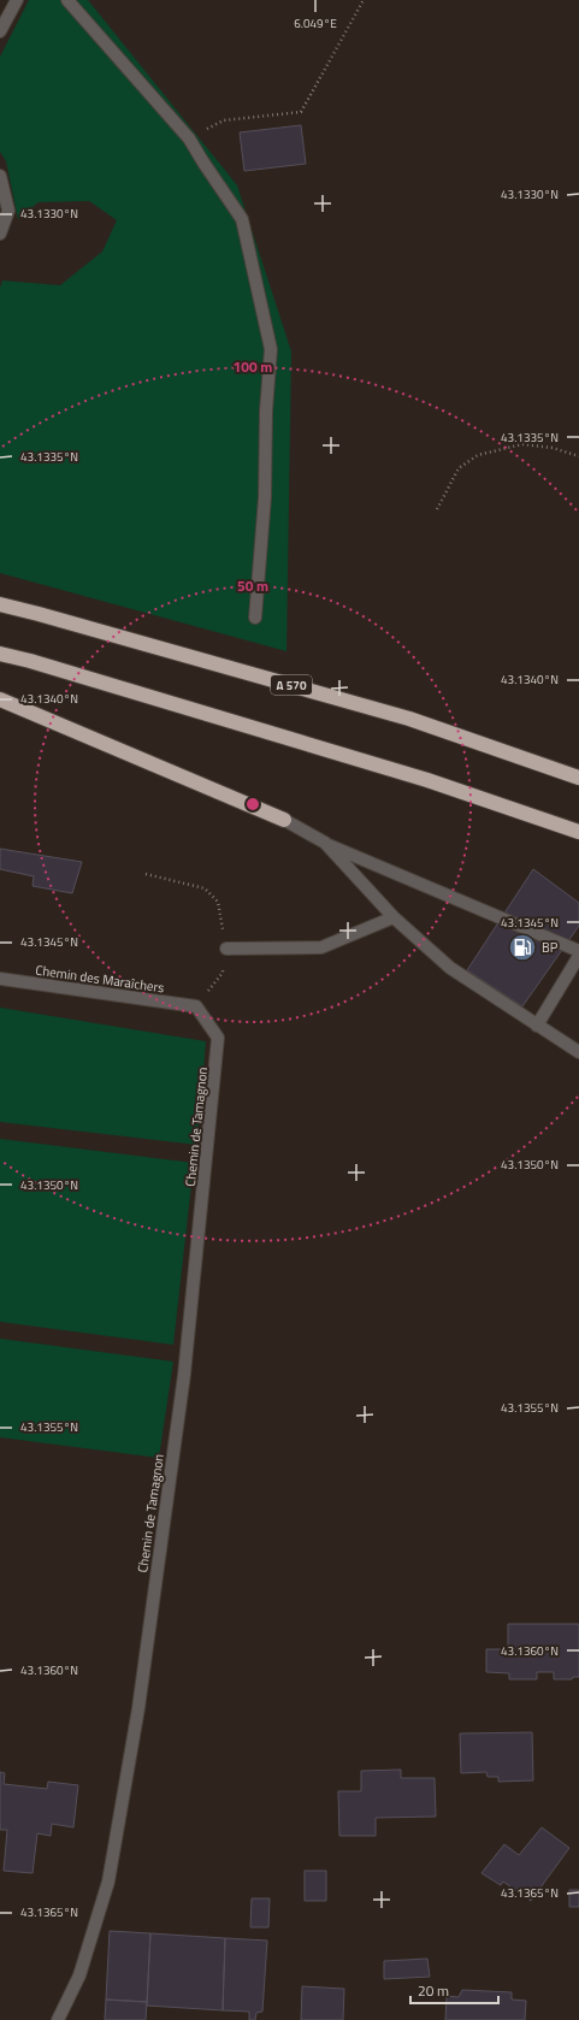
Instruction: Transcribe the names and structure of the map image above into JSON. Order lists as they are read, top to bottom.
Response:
{
  "streets": {
    "highway": ["A 570"],
    "street": ["Chemin des Maraîchers", "Chemin de Tamagnon"]
  },
  "crossings": [
    ["Chemin des Maraîchers", "Chemin de Tamagnon"]
  ],
  "places": {
    "fuel station": ["BP"]
  },
  "scale_bar": "20 m",
  "coordinates": [
    "6.049°E",
    "43.1330°N",
    "43.1335°N",
    "43.1340°N",
    "43.1345°N",
    "43.1350°N",
    "43.1355°N",
    "43.1360°N",
    "43.1365°N"
  ],
  "rings": ["100 m", "50 m"]
}
